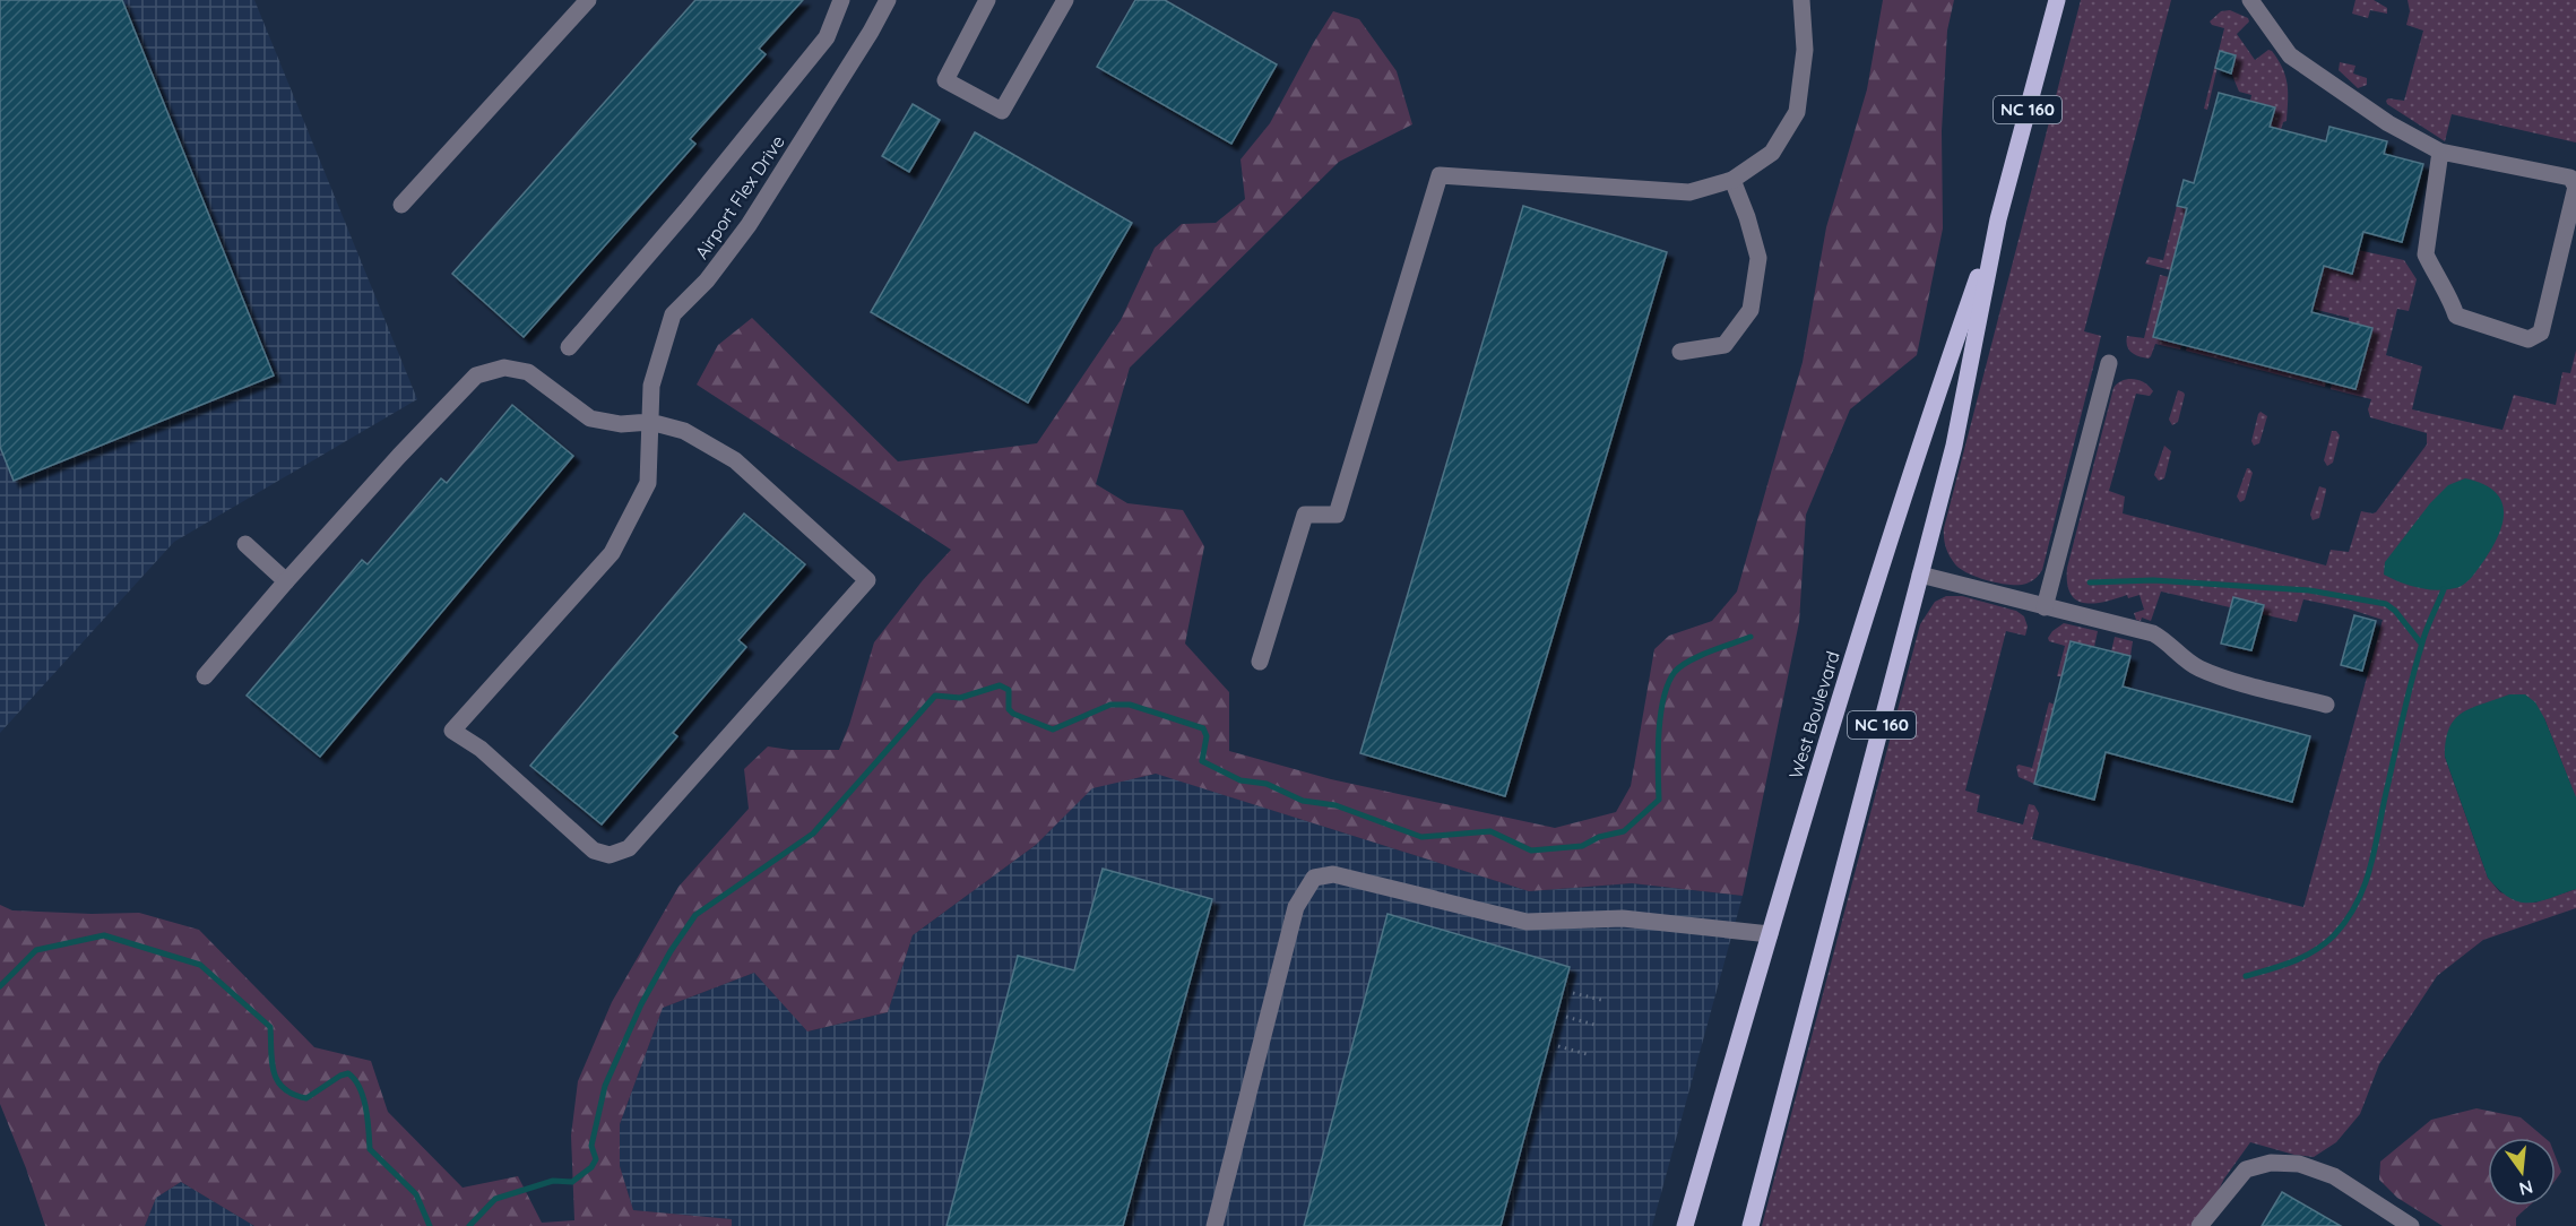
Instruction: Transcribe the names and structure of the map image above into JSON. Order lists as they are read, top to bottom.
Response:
{
  "streets": {
    "main road": ["NC 160", "West Boulevard"],
    "street": ["Airport Flex Drive"]
  },
  "north": "bottom"
}
